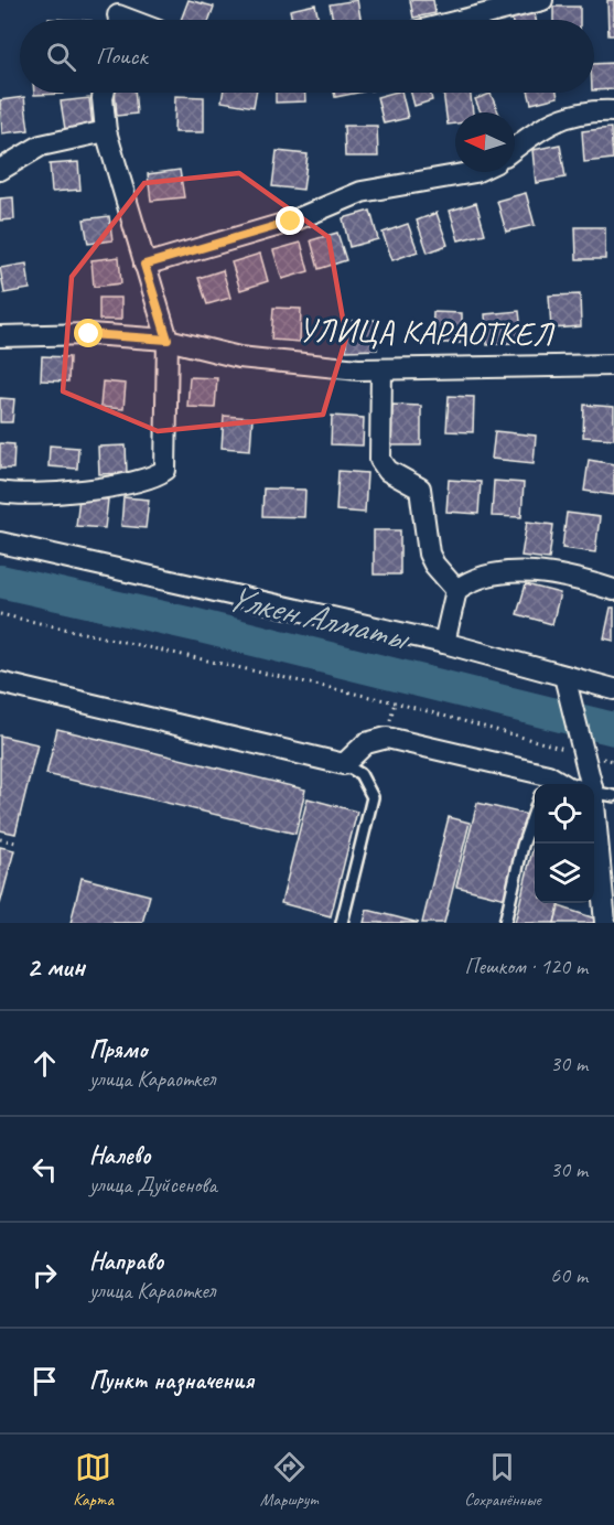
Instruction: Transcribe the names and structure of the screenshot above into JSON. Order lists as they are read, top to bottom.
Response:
{
  "streets": {
    "street": ["УЛИЦА КАРАОТКЕЛ"]
  },
  "water": ["Үлкен Алматы"],
  "north": "left",
  "page": {
    "search": "Поиск",
    "heading": ["2 мин", "Пешком · 120 m"],
    "list": [
      ["Прямо", "улица Караоткел", "30 m"],
      ["Налево", "улица Дуйсенова", "30 m"],
      ["Направо", "улица Караоткел", "60 m"],
      "Пункт назначения"
    ],
    "nav": ["Карта", "Маршрут", "Сохранённые"]
  }
}
